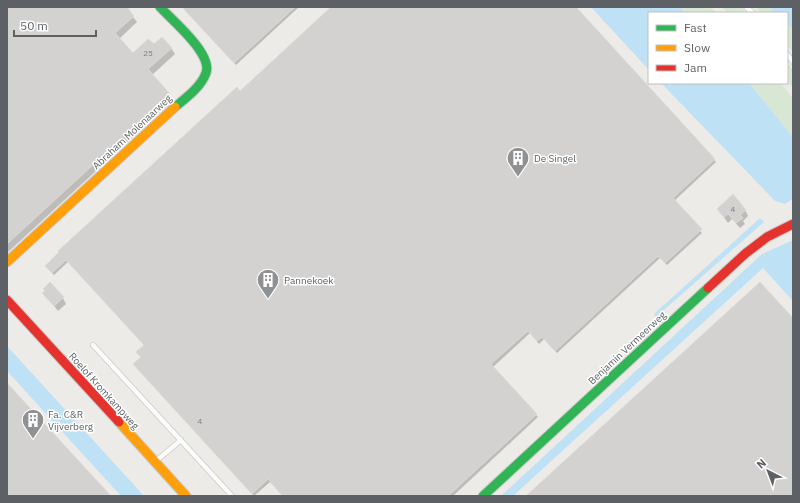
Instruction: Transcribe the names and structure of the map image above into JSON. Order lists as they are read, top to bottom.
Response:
{
  "streets": {
    "street": ["Abraham Molenaarweg", "Benjamin Vermeerweg", "Roelof Kromkampweg"]
  },
  "places": {
    "building": ["De Singel", "Pannekoek", "Fa. C&R Vijverberg"]
  },
  "house_numbers": ["25", "4", "4"],
  "legend": ["Fast", "Slow", "Jam"],
  "scale_bar": "50 m",
  "north": "top left"
}
